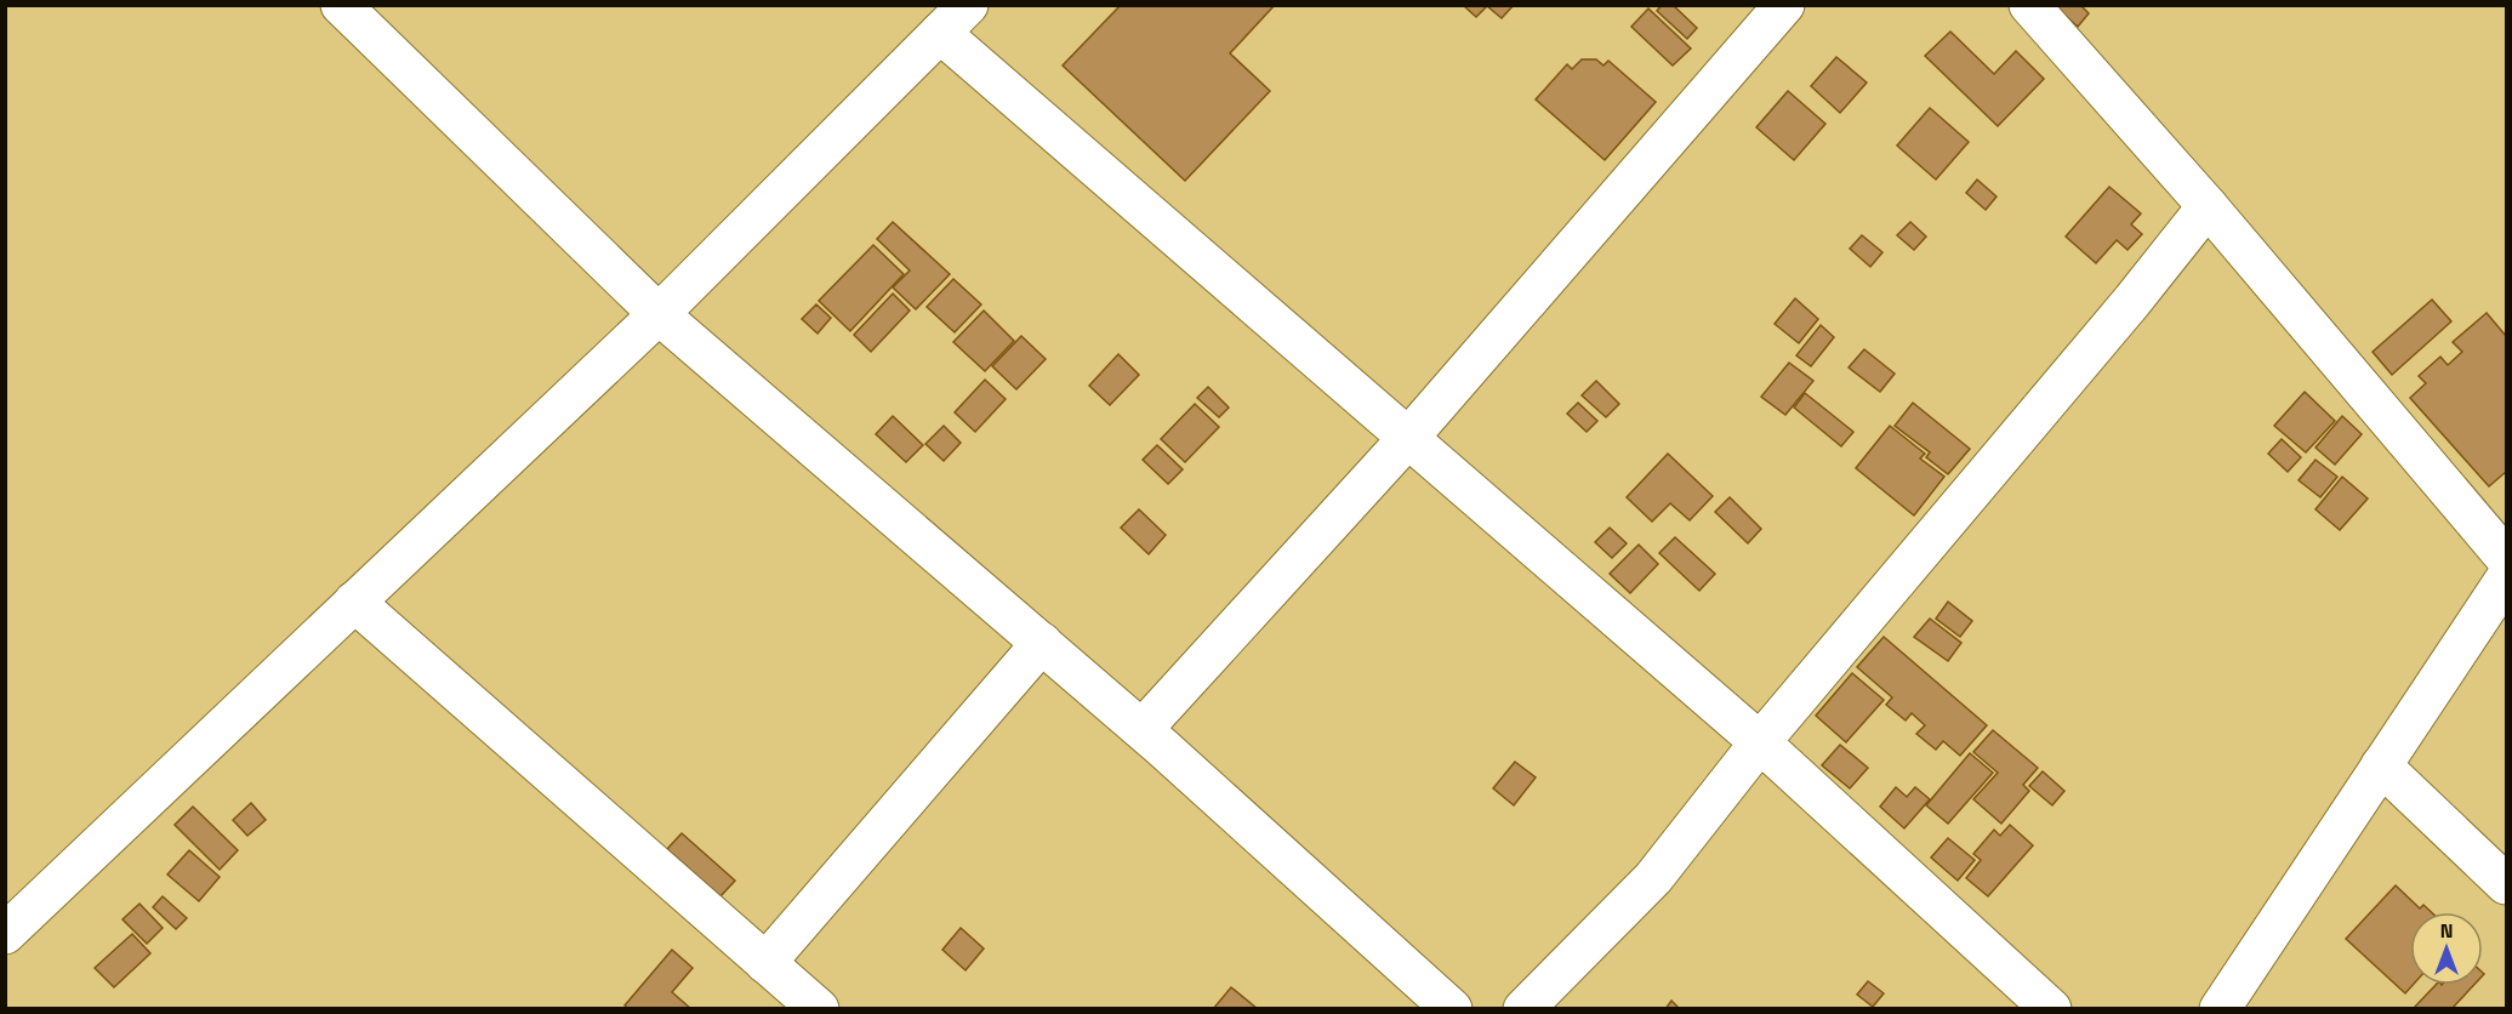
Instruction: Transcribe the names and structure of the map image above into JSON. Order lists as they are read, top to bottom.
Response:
{
  "north": "top"
}
